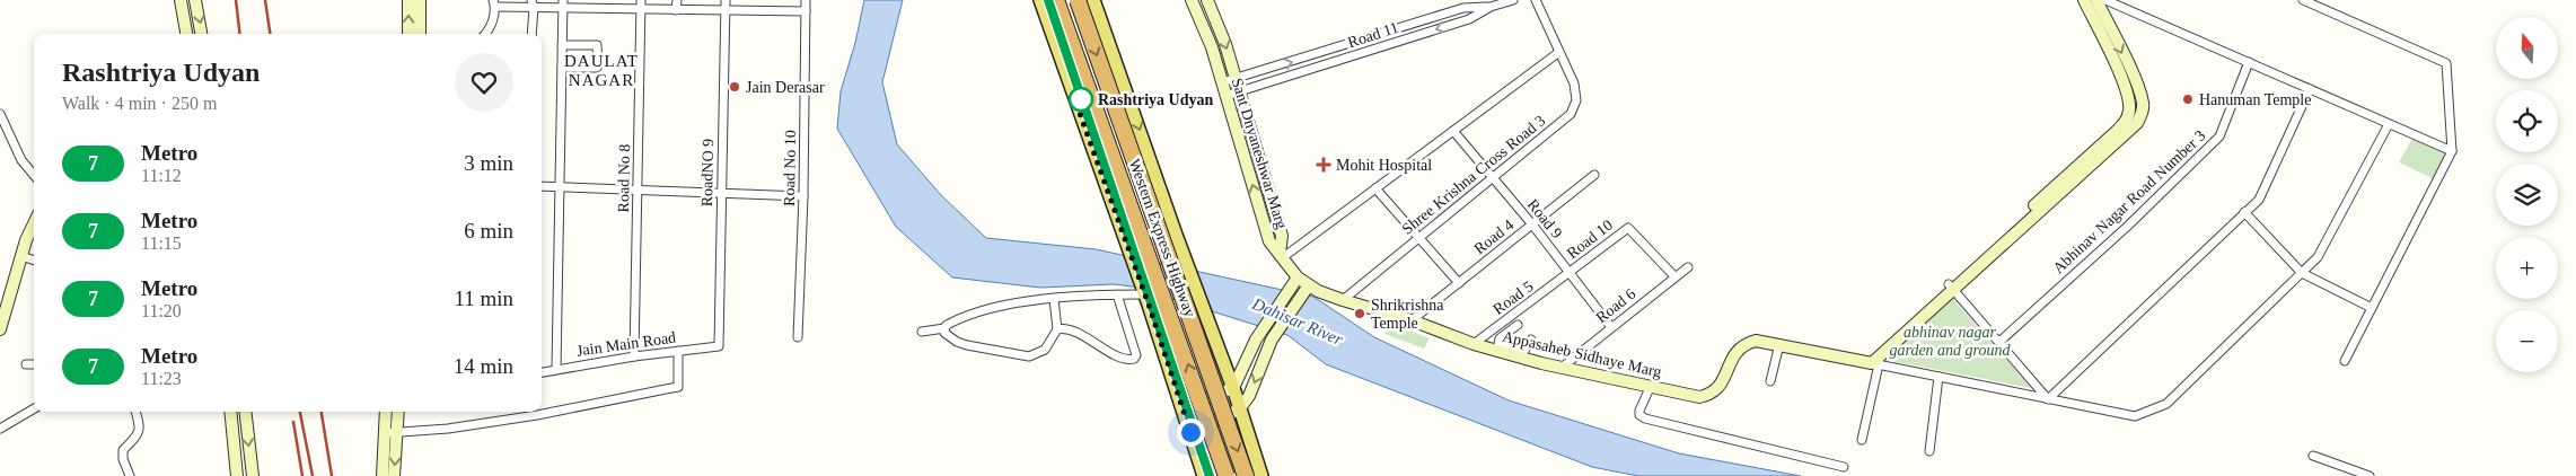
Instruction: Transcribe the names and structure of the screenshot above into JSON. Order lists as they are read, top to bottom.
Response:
{
  "streets": {
    "highway": ["Western Express Highway"],
    "street": [
      "Road 11",
      "Sant Dnyaneshwar Marg",
      "Road No 10",
      "RoadNO 9",
      "Shree Krishna Cross Road 3",
      "Road No 8",
      "Abhinav Nagar Road Number 3",
      "Road 9",
      "Road 4",
      "Road 10",
      "Road 5",
      "Road 6",
      "Jain Main Road",
      "Appasaheb Sidhaye Marg"
    ]
  },
  "crossings": [
    ["Road 11", "Sant Dnyaneshwar Marg"],
    ["Sant Dnyaneshwar Marg", "Appasaheb Sidhaye Marg"],
    ["RoadNO 9", "Jain Main Road"],
    ["Shree Krishna Cross Road 3", "Road 9"],
    ["Shree Krishna Cross Road 3", "Appasaheb Sidhaye Marg"],
    ["Road No 8", "Jain Main Road"],
    ["Road 9", "Road 4"],
    ["Road 9", "Road 10"],
    ["Road 9", "Road 5"],
    ["Road 9", "Road 6"],
    ["Road 4", "Appasaheb Sidhaye Marg"],
    ["Road 10", "Road 5"],
    ["Road 10", "Road 6"],
    ["Road 5", "Appasaheb Sidhaye Marg"],
    ["Road 6", "Appasaheb Sidhaye Marg"]
  ],
  "districts": ["DAULAT NAGAR"],
  "water": ["Dahisar River"],
  "parks": ["abhinav nagar garden and ground"],
  "places": {
    "other": [
      "Jain Derasar",
      "Rashtriya Udyan",
      "Hanuman Temple",
      "Shrikrishna Temple"
    ],
    "health": ["Mohit Hospital"]
  },
  "lines": ["metro line 7"],
  "north": "top",
  "page": {
    "map_buttons": ["+", "−"],
    "heading": ["Rashtriya Udyan", "Walk · 4 min · 250 m"],
    "list": [
      {
        "mark": "7",
        "name": "Metro",
        "note": "11:12",
        "value": "3 min"
      },
      {
        "mark": "7",
        "name": "Metro",
        "note": "11:15",
        "value": "6 min"
      },
      {
        "mark": "7",
        "name": "Metro",
        "note": "11:20",
        "value": "11 min"
      },
      {
        "mark": "7",
        "name": "Metro",
        "note": "11:23",
        "value": "14 min"
      }
    ]
  }
}
